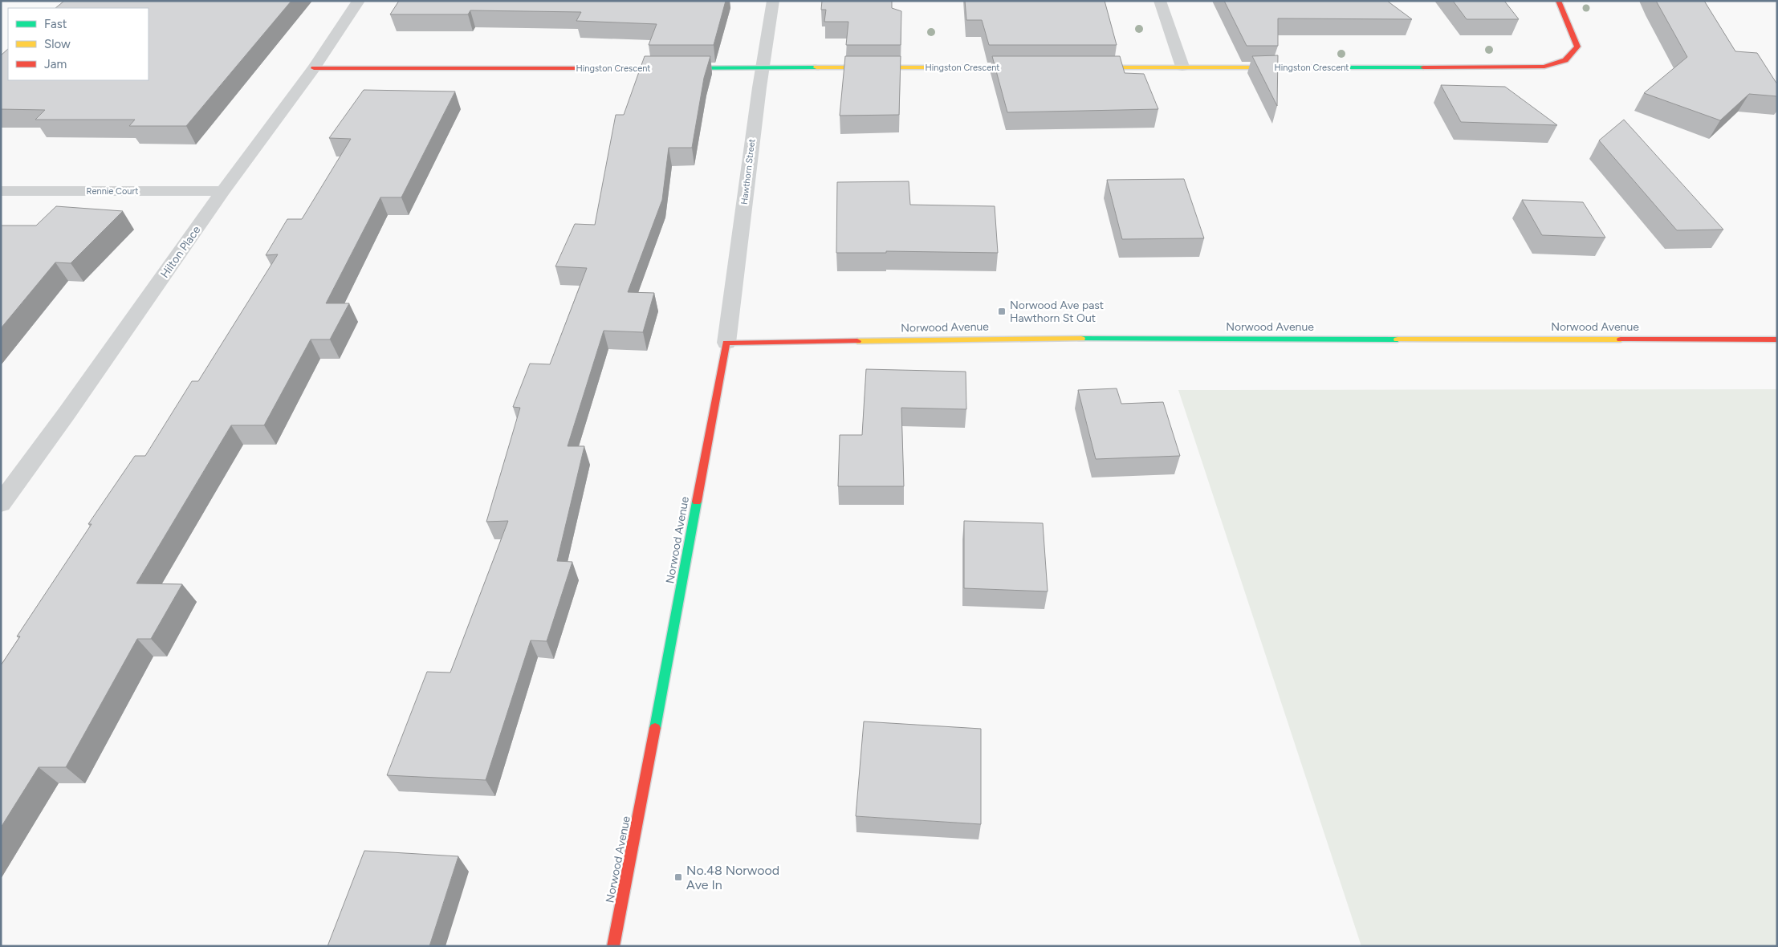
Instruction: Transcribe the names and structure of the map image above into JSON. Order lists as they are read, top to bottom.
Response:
{
  "streets": {
    "street": [
      "Hingston Crescent",
      "Hawthorn Street",
      "Rennie Court",
      "Hilton Place",
      "Norwood Avenue"
    ]
  },
  "crossings": [
    ["Hingston Crescent", "Hawthorn Street"],
    ["Hingston Crescent", "Hilton Place"],
    ["Hawthorn Street", "Norwood Avenue"],
    ["Rennie Court", "Hilton Place"]
  ],
  "places": {
    "transit": ["Norwood Ave past Hawthorn St Out", "No.48 Norwood Ave In"]
  },
  "legend": ["Fast", "Slow", "Jam"]
}
